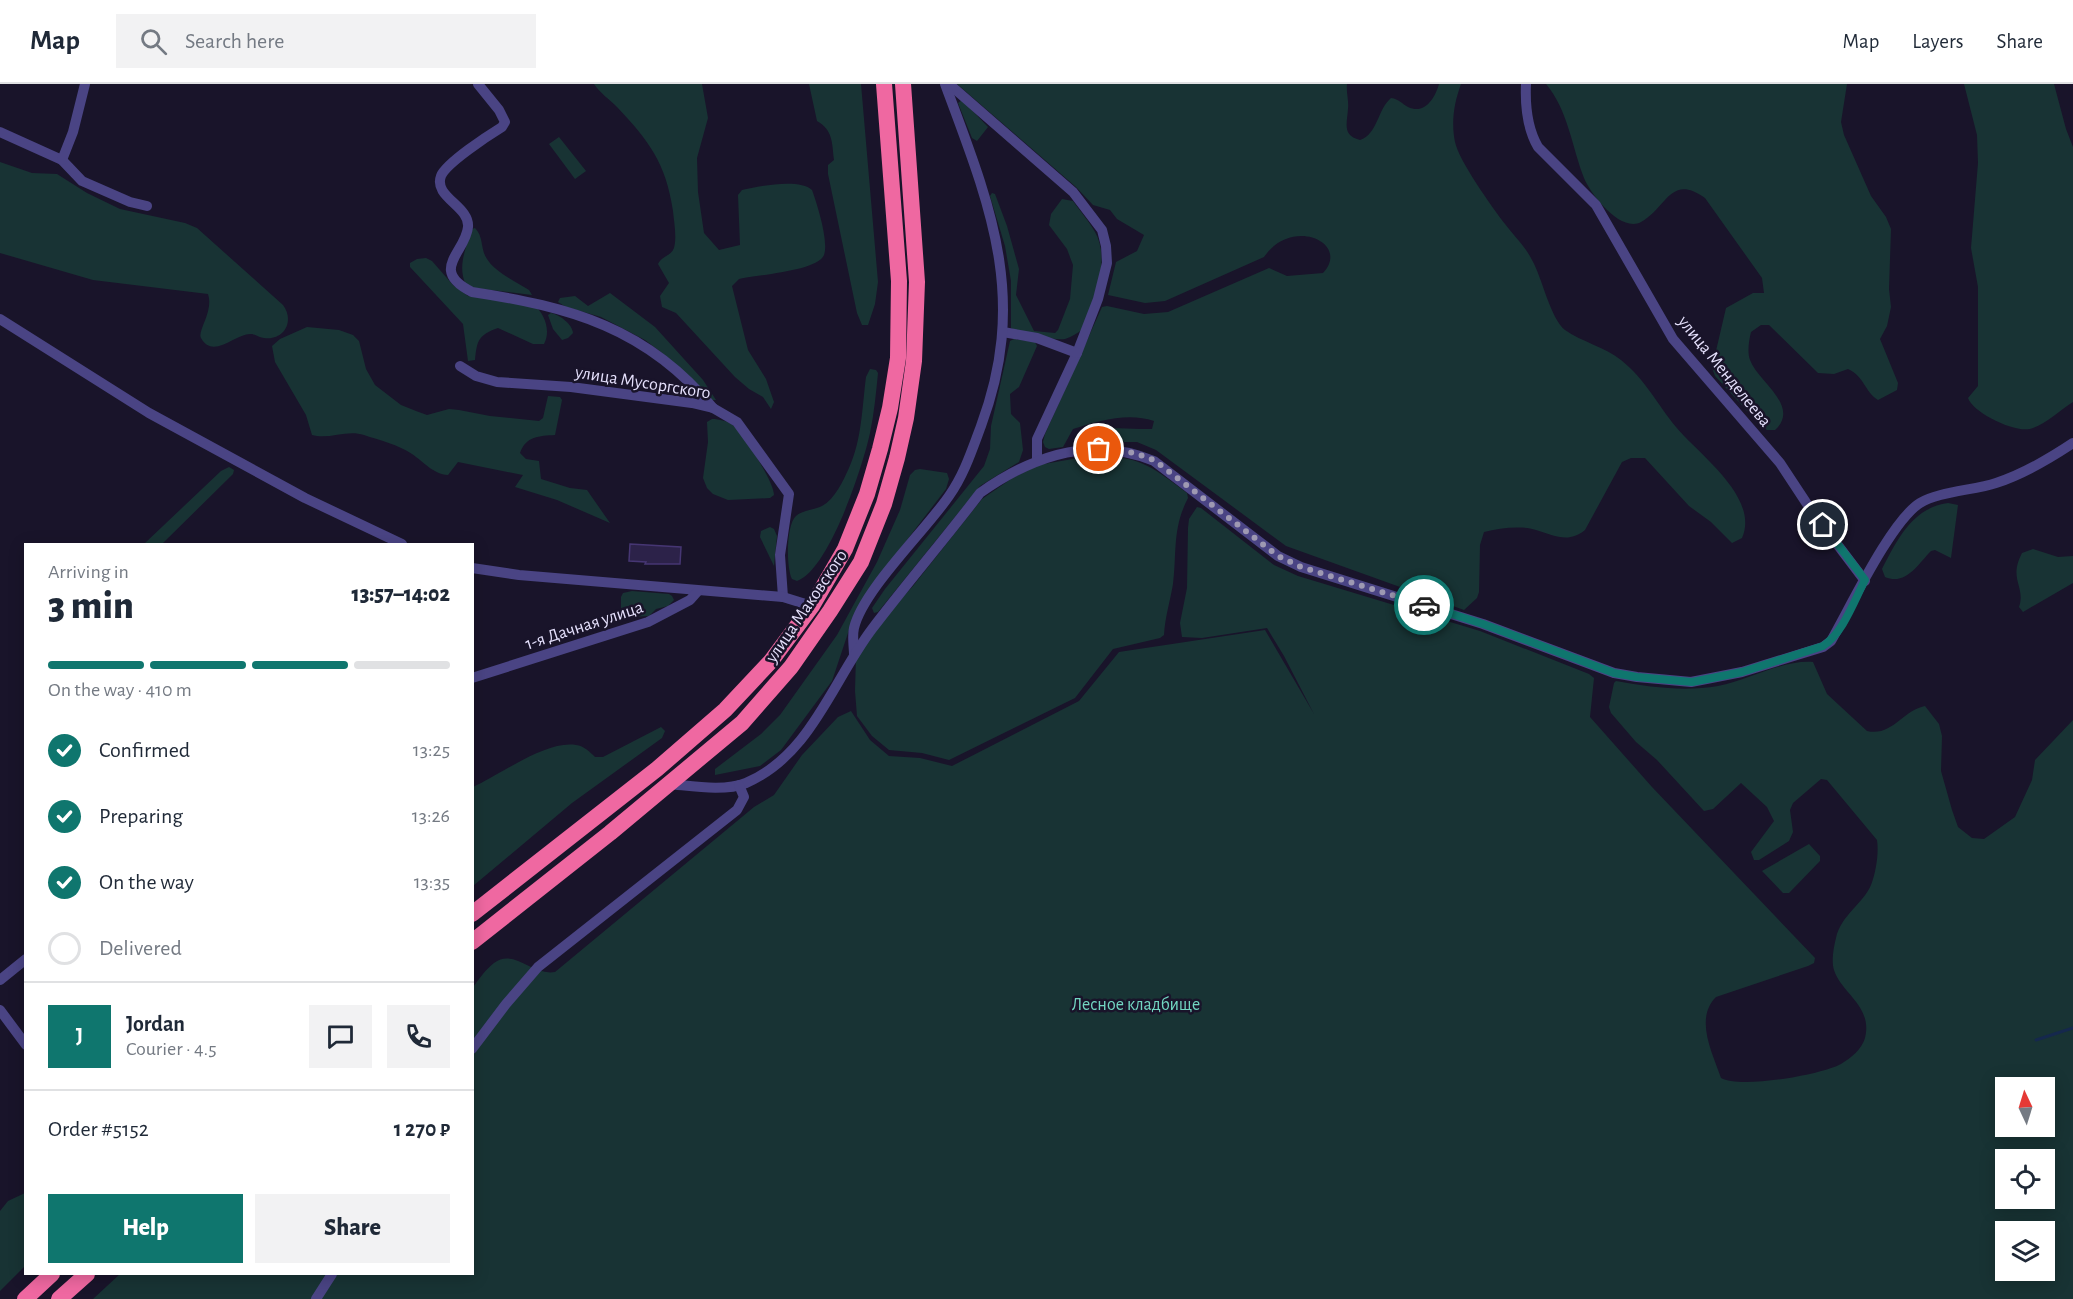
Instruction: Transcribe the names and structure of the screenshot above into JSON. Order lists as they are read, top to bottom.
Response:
{
  "streets": {
    "highway": ["улица Маковского"],
    "street": ["улица Менделеева", "улица Мусоргского", "1-я Дачная улица"]
  },
  "parks": ["Лесное кладбище"],
  "north": "top",
  "page": {
    "header": "Map",
    "search": "Search here",
    "nav": ["Map", "Layers", "Share"],
    "heading": ["3 min", "Arriving in", "13:57–14:02"],
    "panel": [
      "Jordan",
      "Courier · 4.5",
      "Order #5152",
      "1 270 ₽"
    ],
    "bar": "On the way · 410 m",
    "list": [
      ["Confirmed", "13:25"],
      ["Preparing", "13:26"],
      ["On the way", "13:35"],
      "Delivered"
    ],
    "round": "J",
    "buttons": ["Help", "Share"]
  }
}
